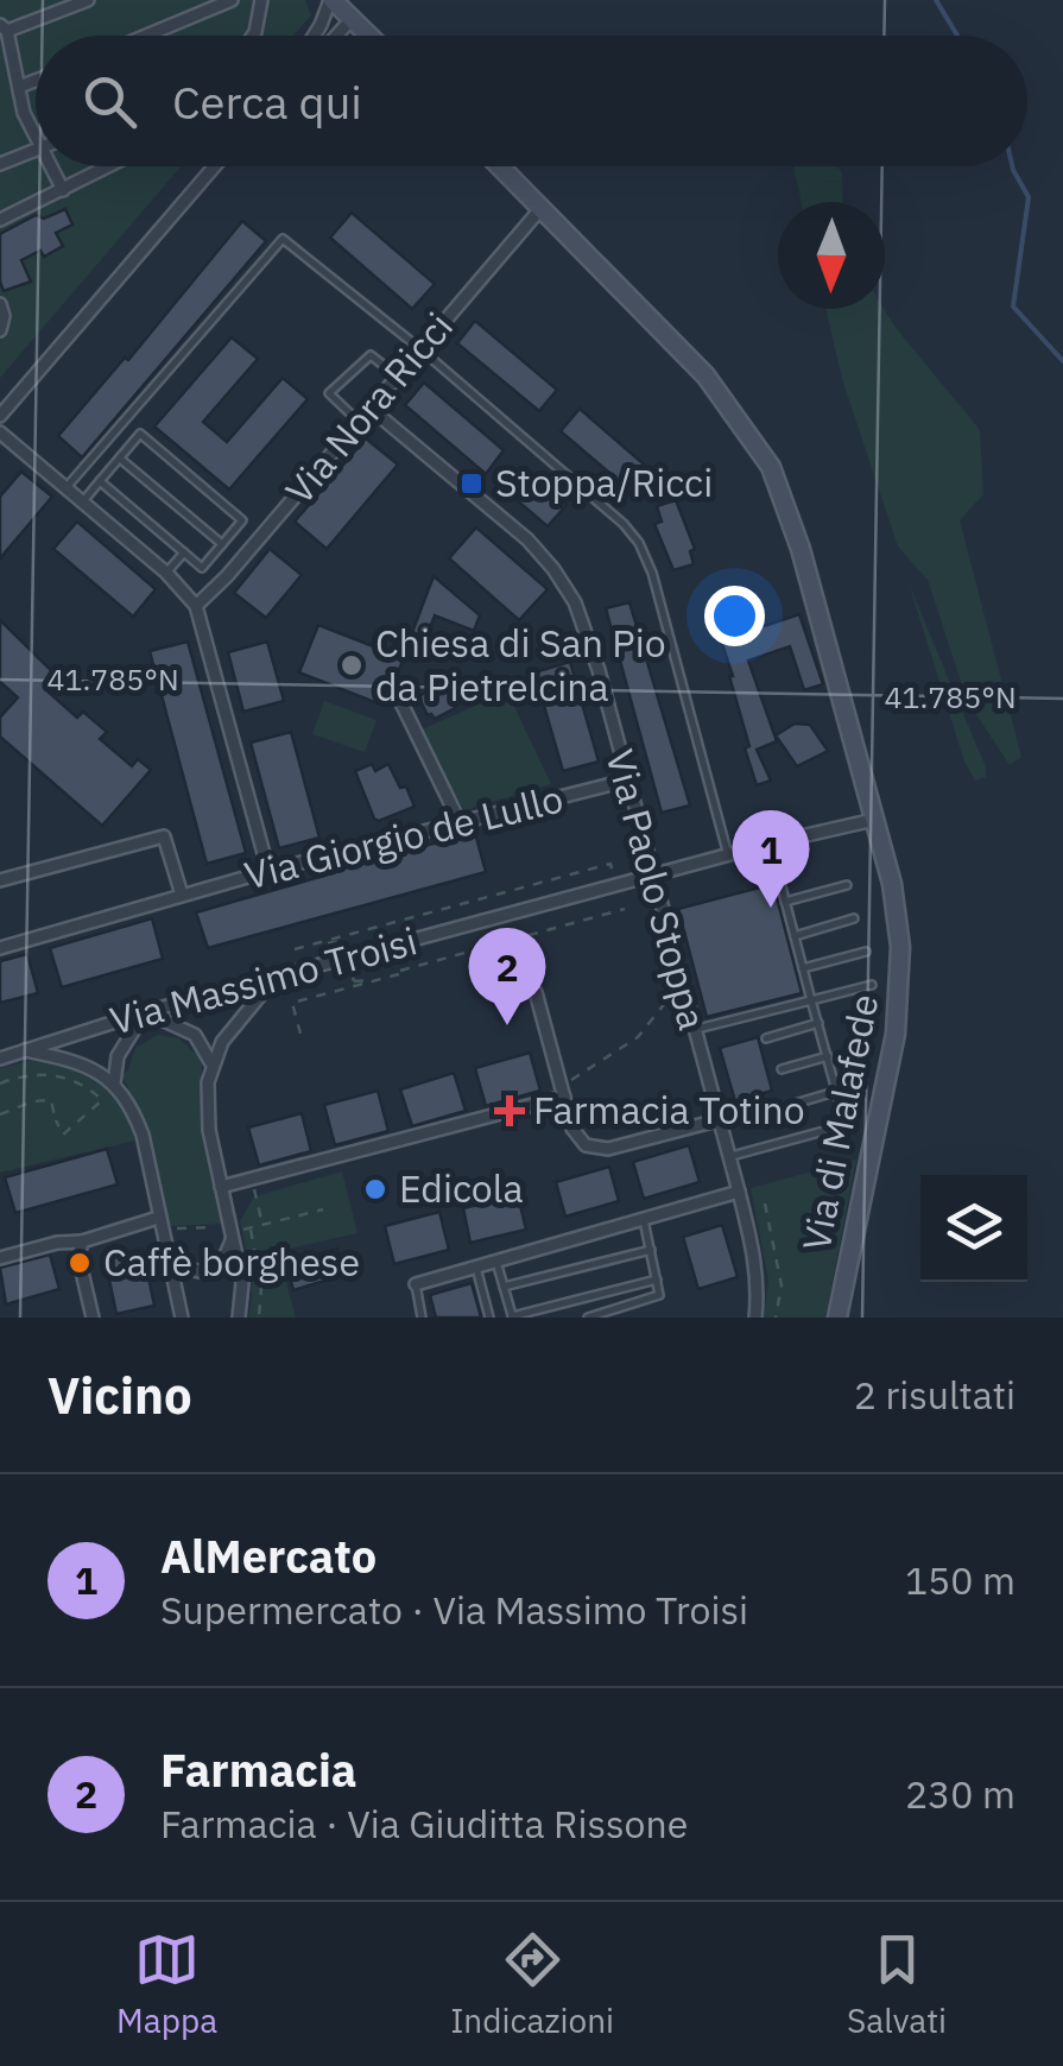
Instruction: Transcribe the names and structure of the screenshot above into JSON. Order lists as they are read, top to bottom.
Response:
{
  "streets": {
    "street": [
      "Via Nora Ricci",
      "Via Giorgio de Lullo",
      "Via Paolo Stoppa",
      "Via Massimo Troisi",
      "Via di Malafede"
    ]
  },
  "crossings": [
    ["Via Nora Ricci", "Via Paolo Stoppa"],
    ["Via Nora Ricci", "Via di Malafede"],
    ["Via Giorgio de Lullo", "Via Paolo Stoppa"],
    ["Via Paolo Stoppa", "Via Massimo Troisi"],
    ["Via Massimo Troisi", "Via di Malafede"]
  ],
  "places": {
    "transit": ["Stoppa/Ricci"],
    "other": ["Chiesa di San Pio da Pietrelcina", "Edicola", "Caffè borghese"],
    "health": ["Farmacia Totino"]
  },
  "north": "bottom",
  "page": {
    "search": "Cerca qui",
    "pins": ["1", "2"],
    "heading": ["Vicino", "2 risultati"],
    "list": [
      {
        "mark": "1",
        "name": "AlMercato",
        "note": "Supermercato · Via Massimo Troisi",
        "value": "150 m"
      },
      {
        "mark": "2",
        "name": "Farmacia",
        "note": "Farmacia · Via Giuditta Rissone",
        "value": "230 m"
      }
    ],
    "nav": ["Mappa", "Indicazioni", "Salvati"]
  },
  "coordinates": ["41.785°N"]
}
